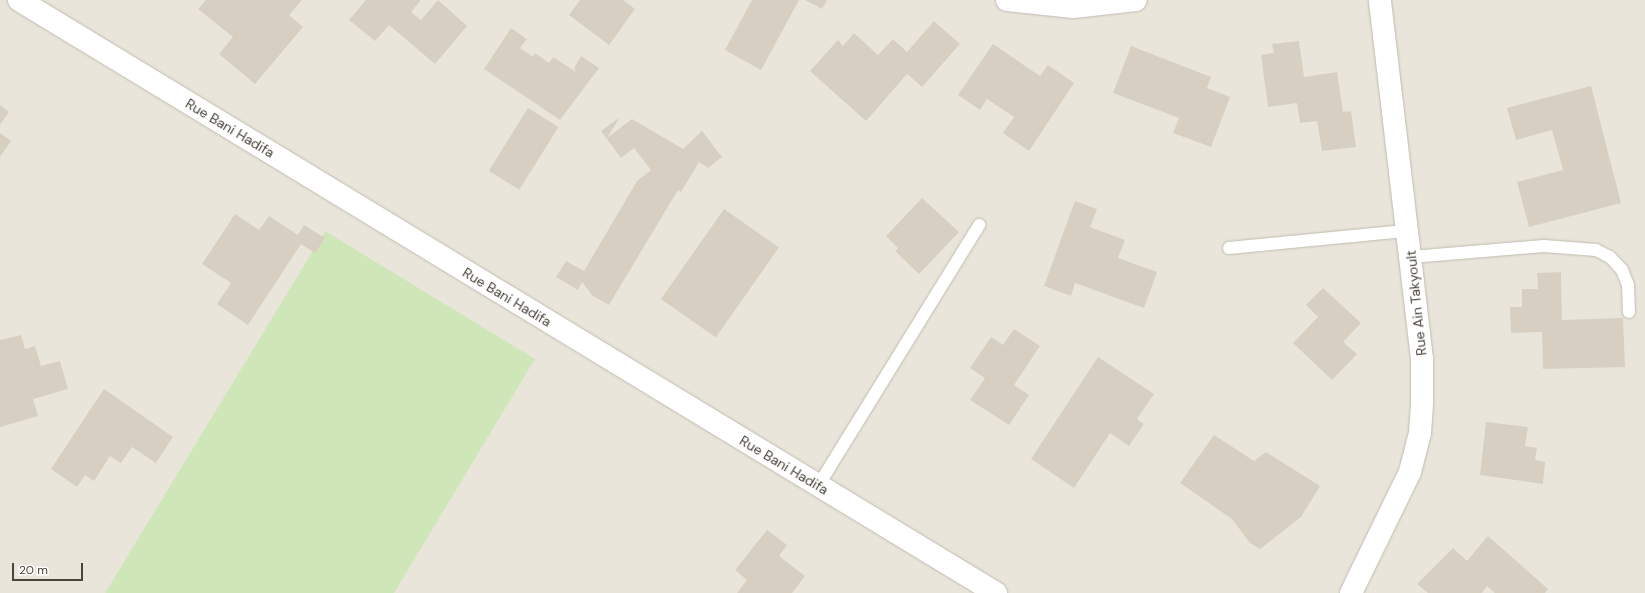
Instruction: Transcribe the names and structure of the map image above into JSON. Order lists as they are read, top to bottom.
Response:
{
  "streets": {
    "street": ["Rue Bani Hadifa", "Rue Ain Takyoult"]
  },
  "scale_bar": "20 m"
}
